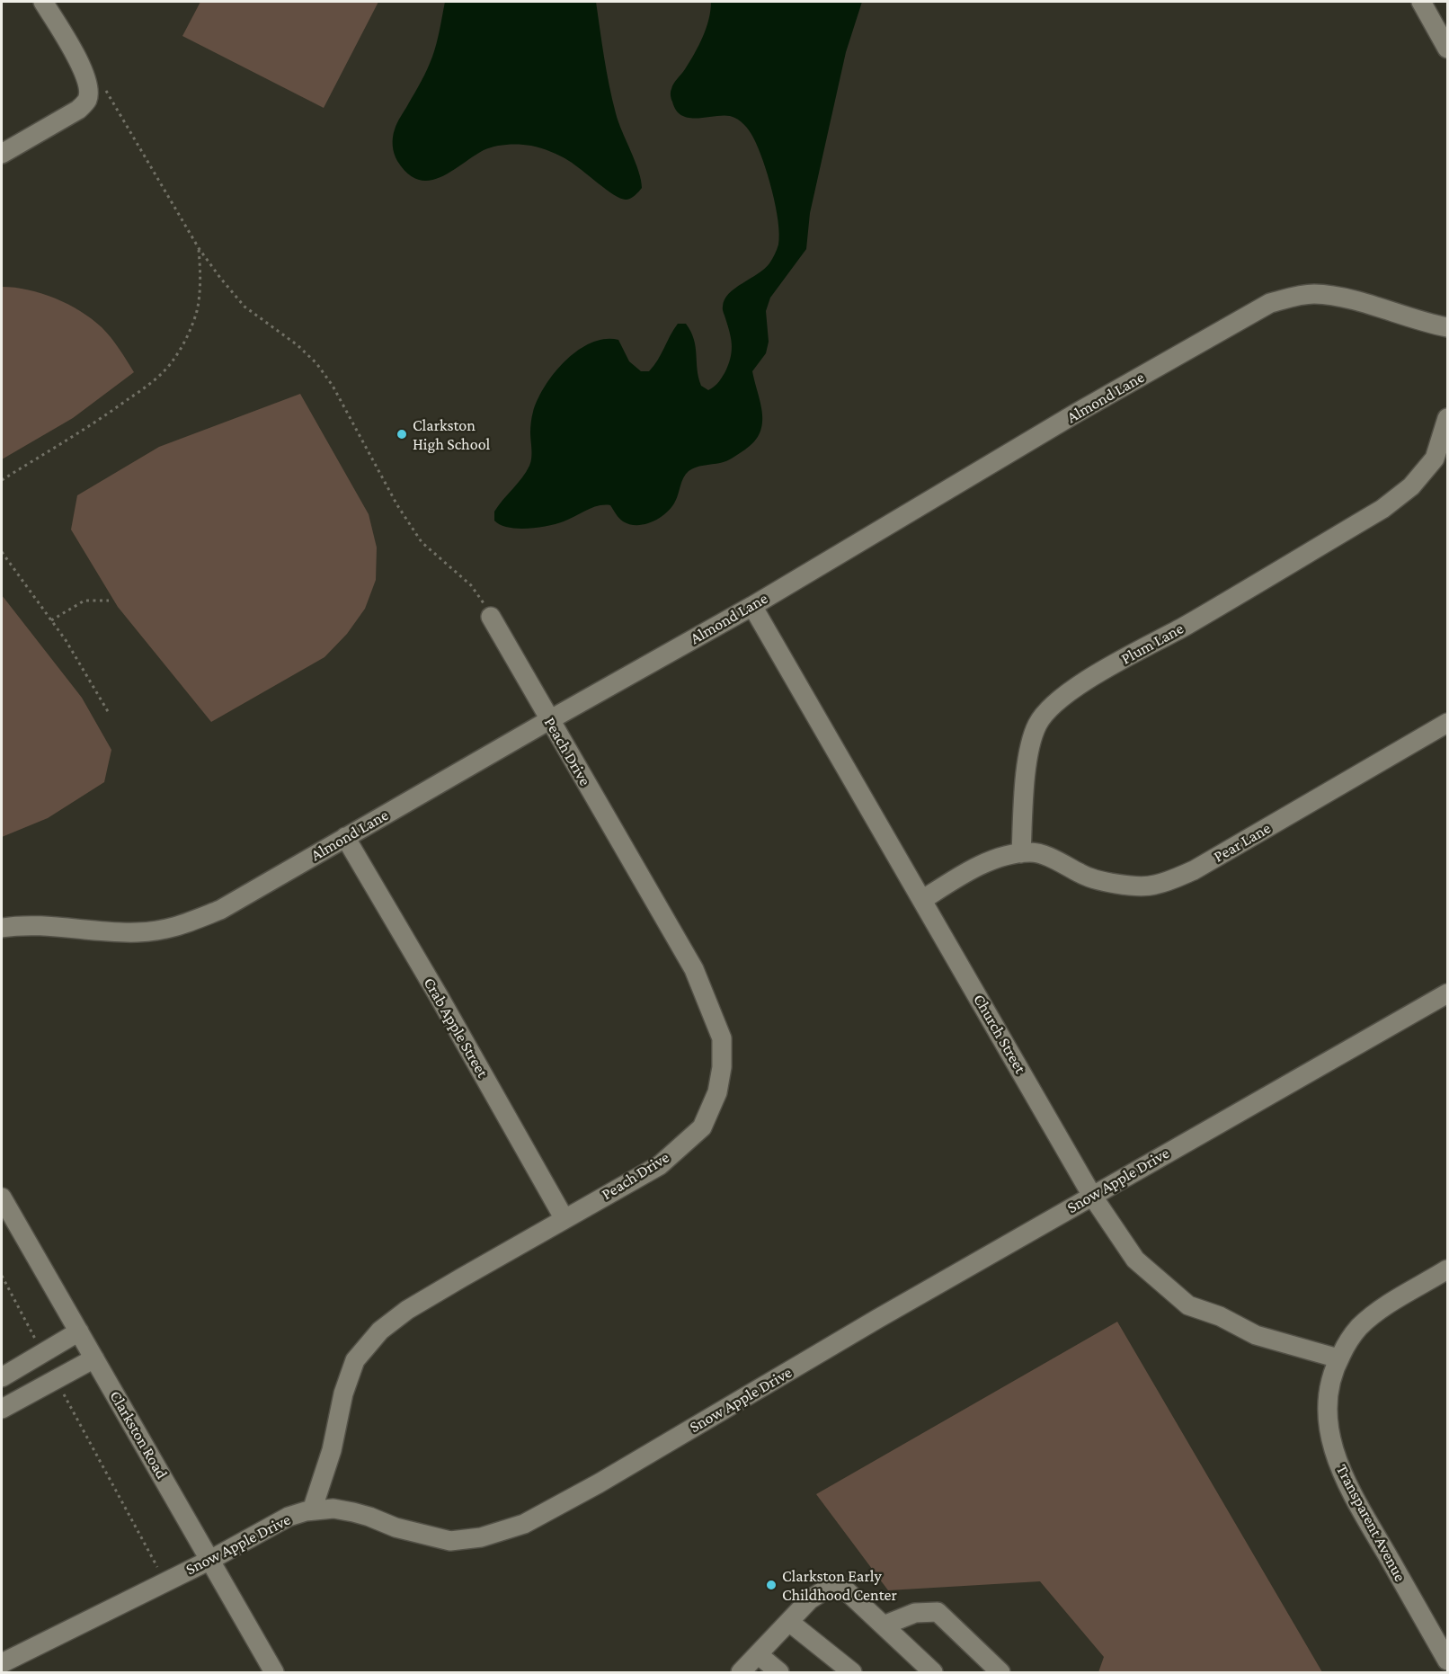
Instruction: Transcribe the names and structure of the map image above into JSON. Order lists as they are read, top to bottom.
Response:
{
  "streets": {
    "street": [
      "Almond Lane",
      "Plum Lane",
      "Peach Drive",
      "Pear Lane",
      "Crab Apple Street",
      "Church Street",
      "Snow Apple Drive",
      "Clarkston Road",
      "Transparent Avenue"
    ]
  },
  "crossings": [
    ["Almond Lane", "Peach Drive"],
    ["Almond Lane", "Crab Apple Street"],
    ["Almond Lane", "Church Street"],
    ["Plum Lane", "Pear Lane"],
    ["Peach Drive", "Crab Apple Street"],
    ["Peach Drive", "Snow Apple Drive"],
    ["Church Street", "Snow Apple Drive"],
    ["Church Street", "Transparent Avenue"],
    ["Snow Apple Drive", "Clarkston Road"]
  ],
  "places": ["Clarkston High School", "Clarkston Early Childhood Center"]
}
